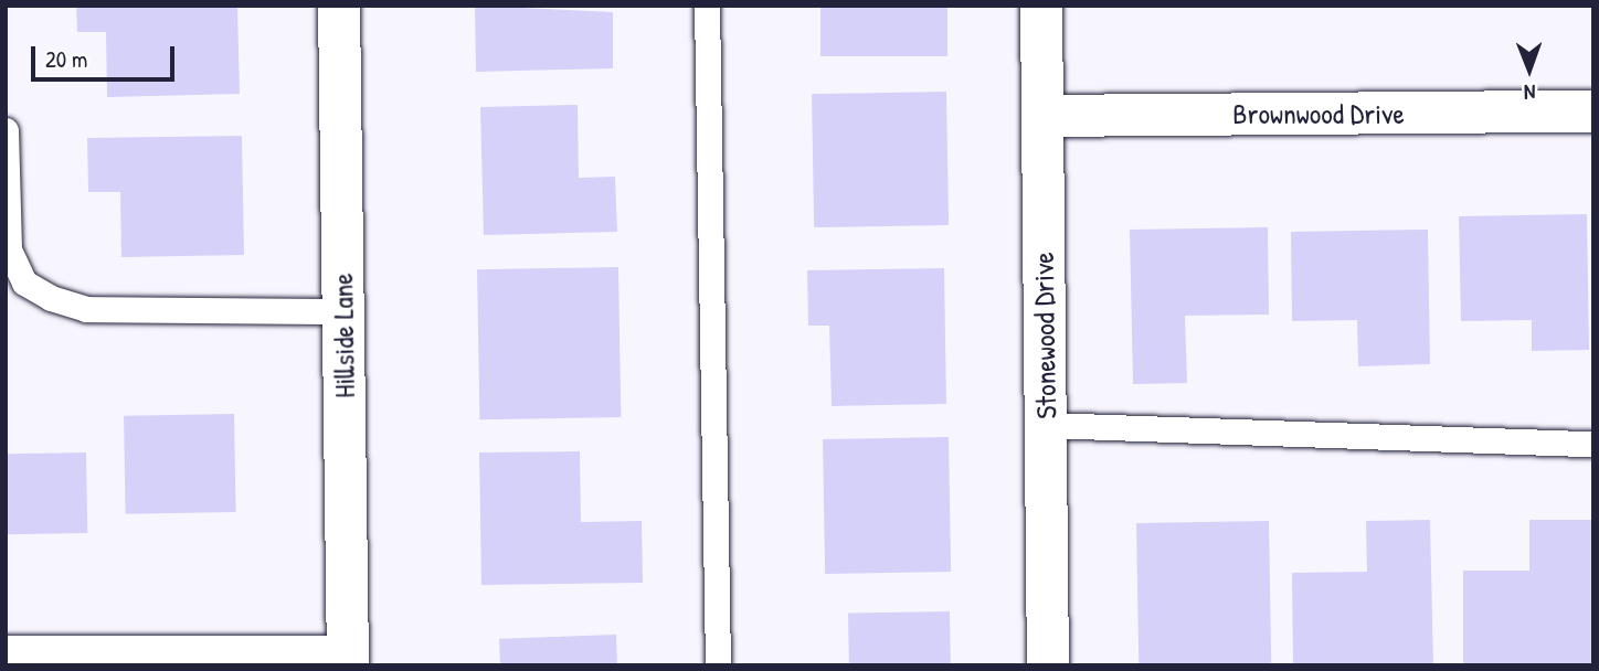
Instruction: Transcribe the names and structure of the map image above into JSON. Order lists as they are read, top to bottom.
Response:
{
  "streets": {
    "street": ["Brownwood Drive", "Hillside Lane", "Stonewood Drive"]
  },
  "crossings": [
    ["Brownwood Drive", "Stonewood Drive"]
  ],
  "scale_bar": "20 m",
  "north": "bottom"
}
